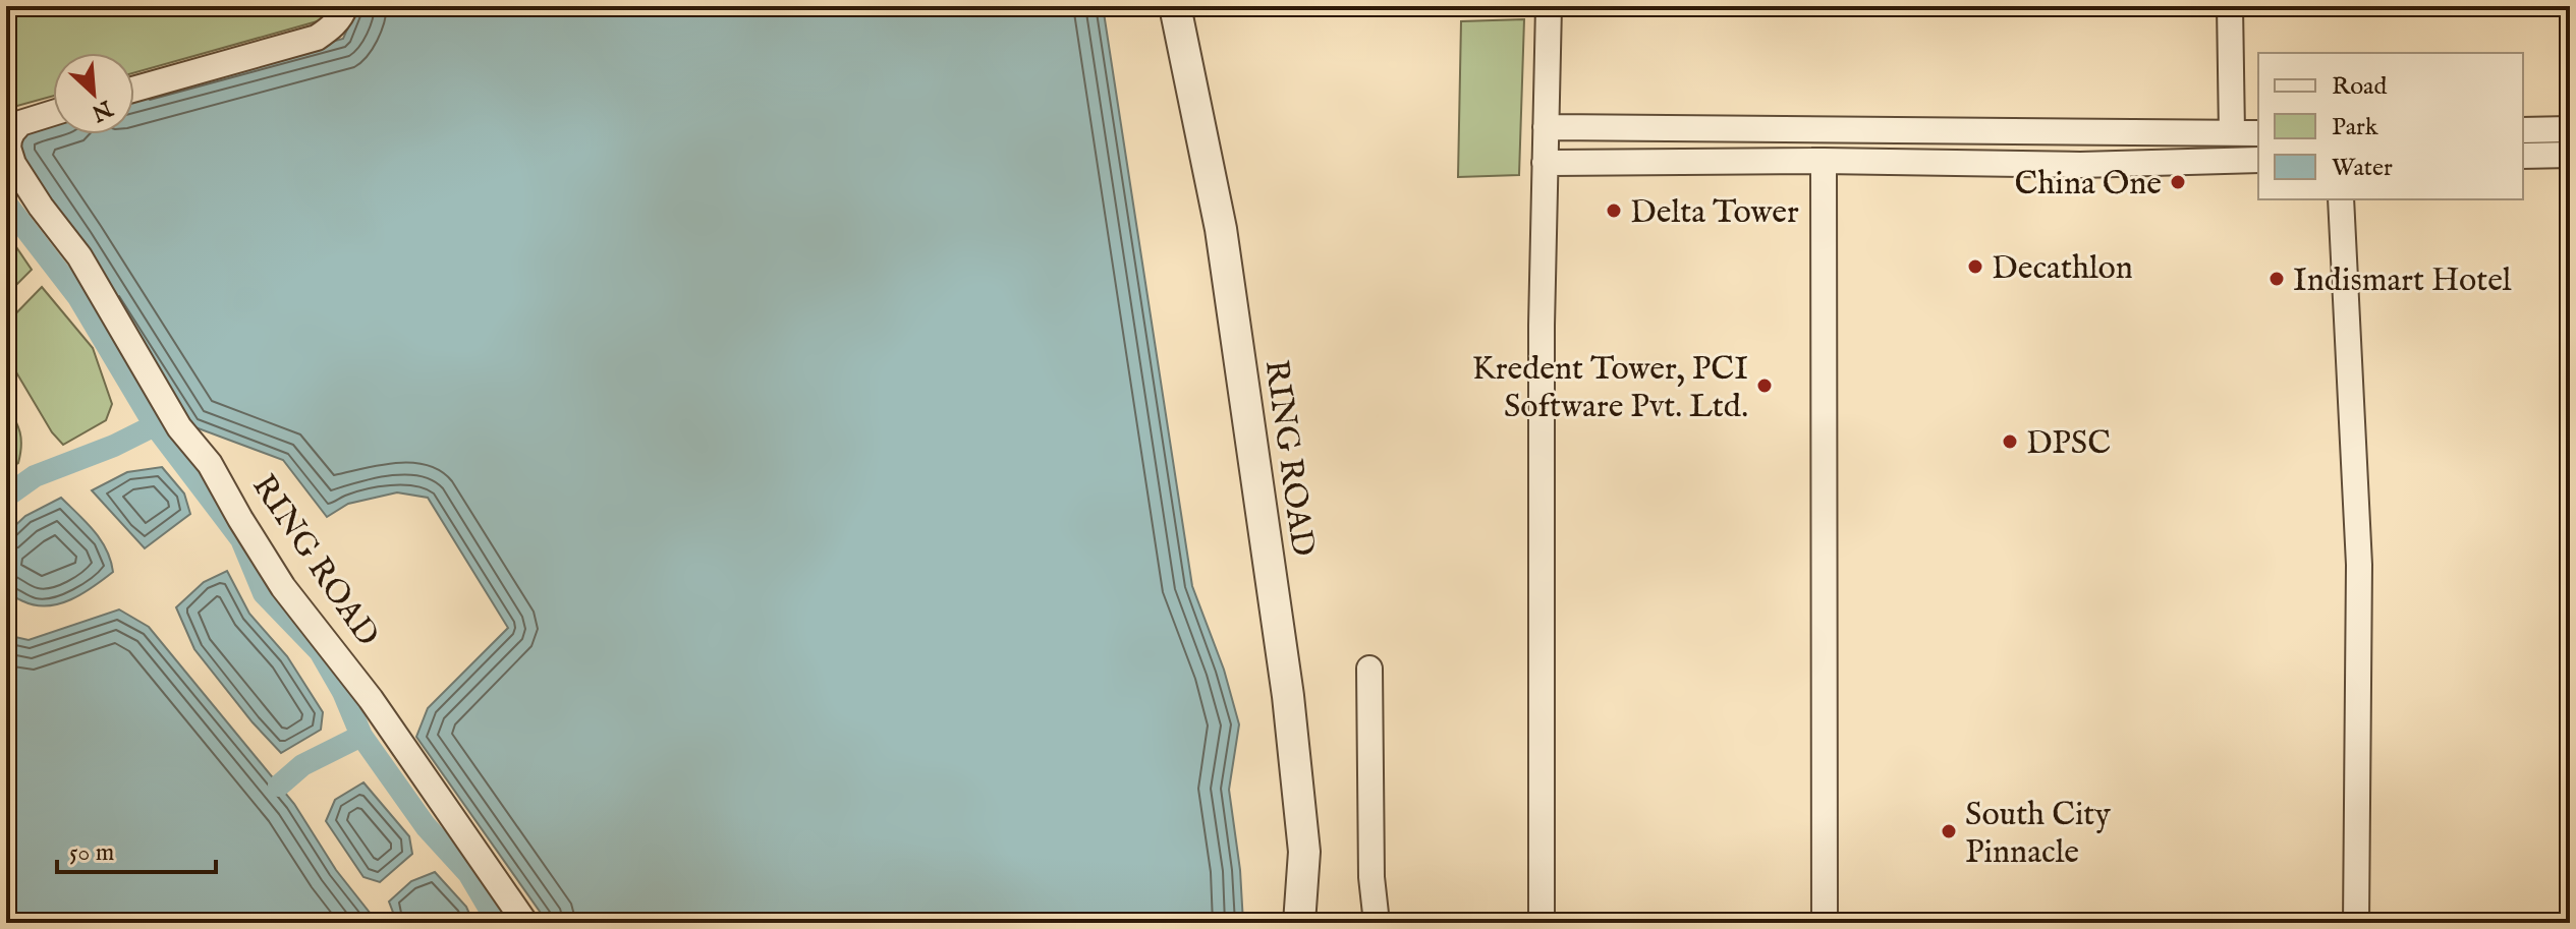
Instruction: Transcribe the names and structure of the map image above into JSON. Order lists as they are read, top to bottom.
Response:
{
  "streets": {
    "street": ["RING ROAD"]
  },
  "places": [
    "China One",
    "Delta Tower",
    "Decathlon",
    "Indismart Hotel",
    "Kredent Tower, PCI Software Pvt. Ltd.",
    "DPSC",
    "South City Pinnacle"
  ],
  "legend": ["Road", "Park", "Water"],
  "scale_bar": "50 m",
  "north": "bottom right"
}
